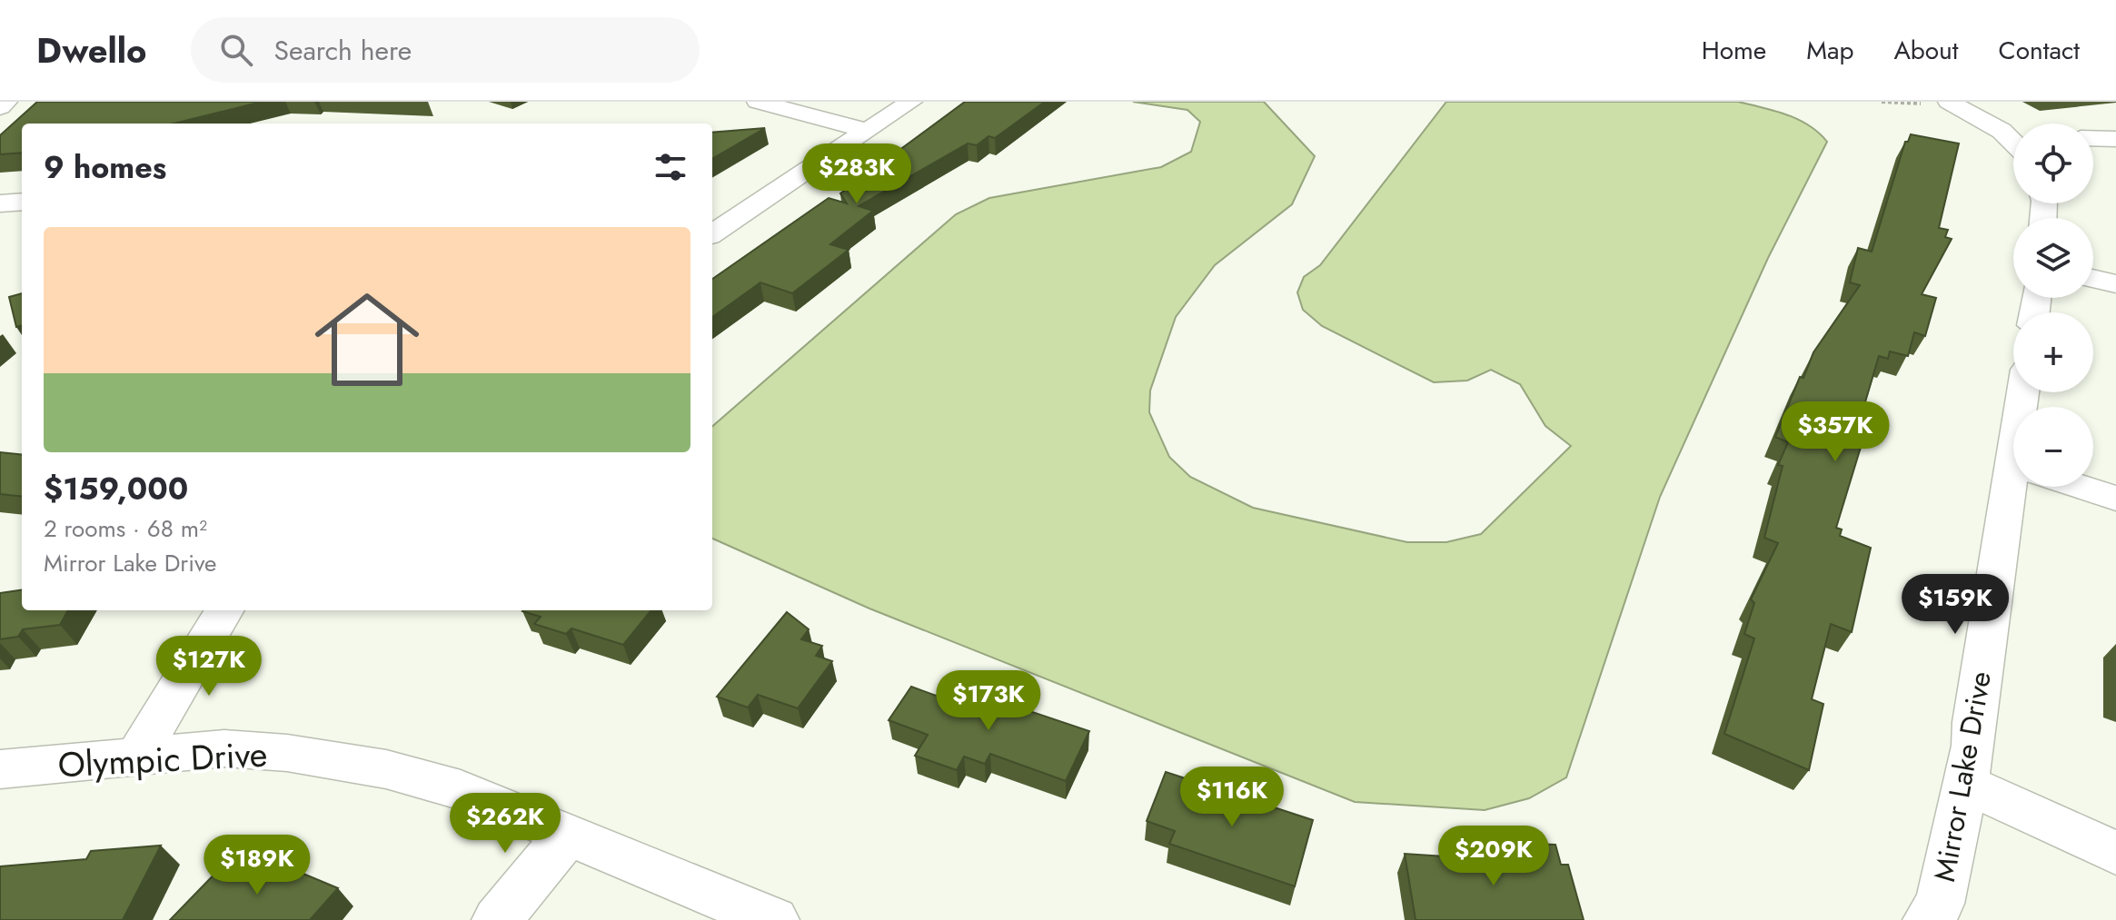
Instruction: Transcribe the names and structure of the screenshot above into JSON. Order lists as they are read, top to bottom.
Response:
{
  "streets": {
    "street": ["Olympic Drive", "Mirror Lake Drive"]
  },
  "page": {
    "header": "Dwello",
    "search": "Search here",
    "nav": [
      "Home",
      "Map",
      "About",
      "Contact"
    ],
    "map_buttons": ["+", "−"],
    "heading": "9 homes",
    "price": [
      "$283K",
      "$357K",
      "$159K",
      "$127K",
      "$173K",
      "$116K",
      "$262K",
      "$209K",
      "$189K"
    ],
    "list": [
      {
        "name": "$159,000",
        "note": "2 rooms · 68 m² · Mirror Lake Drive"
      }
    ]
  }
}
